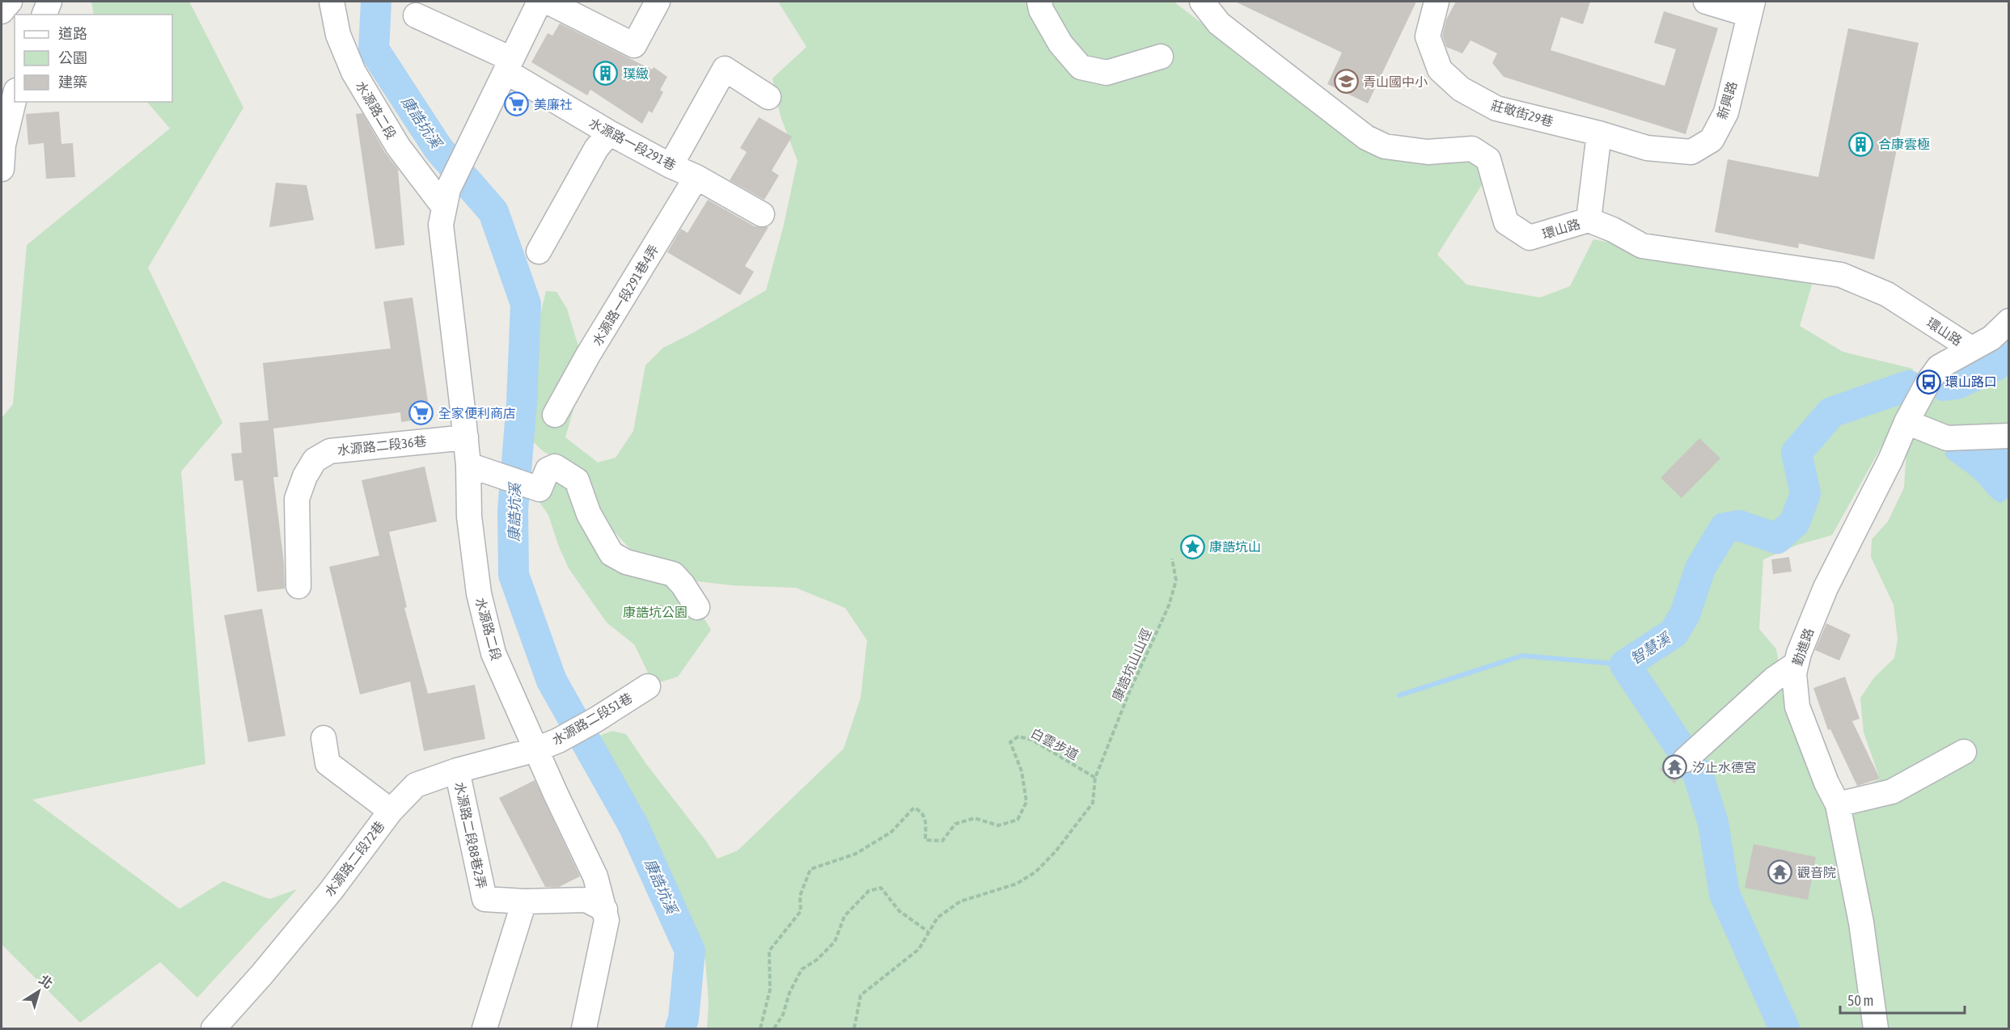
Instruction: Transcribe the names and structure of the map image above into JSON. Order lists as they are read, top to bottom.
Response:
{
  "streets": {
    "street": [
      "新興路",
      "水源路二段",
      "莊敬街29巷",
      "水源路一段291巷",
      "環山路",
      "水源路一段291巷4弄",
      "水源路二段36巷",
      "勤進路",
      "水源路二段51巷",
      "水源路二段88巷2弄",
      "水源路二段72巷"
    ],
    "path": ["康誥坑山山徑", "白雲步道"]
  },
  "crossings": [
    ["新興路", "莊敬街29巷"],
    ["水源路二段", "水源路二段36巷"],
    ["水源路二段", "水源路二段51巷"],
    ["水源路二段", "水源路二段72巷"],
    ["水源路一段291巷", "水源路一段291巷4弄"],
    ["環山路", "勤進路"],
    ["康誥坑山山徑", "白雲步道"],
    ["水源路二段51巷", "水源路二段72巷"],
    ["水源路二段88巷2弄", "水源路二段72巷"]
  ],
  "water": ["康誥坑溪", "智慧溪"],
  "parks": ["康誥坑公園"],
  "places": {
    "building": ["璞緻", "合康雲極"],
    "school or university": ["青山國中小"],
    "supermarket": ["美廉社", "全家便利商店"],
    "bus stop": ["環山路口"],
    "place": ["康誥坑山"],
    "temple": ["汐止水德宮", "觀音院"]
  },
  "legend": ["道路", "公園", "建築"],
  "scale_bar": "50 m",
  "north": "top right"
}
